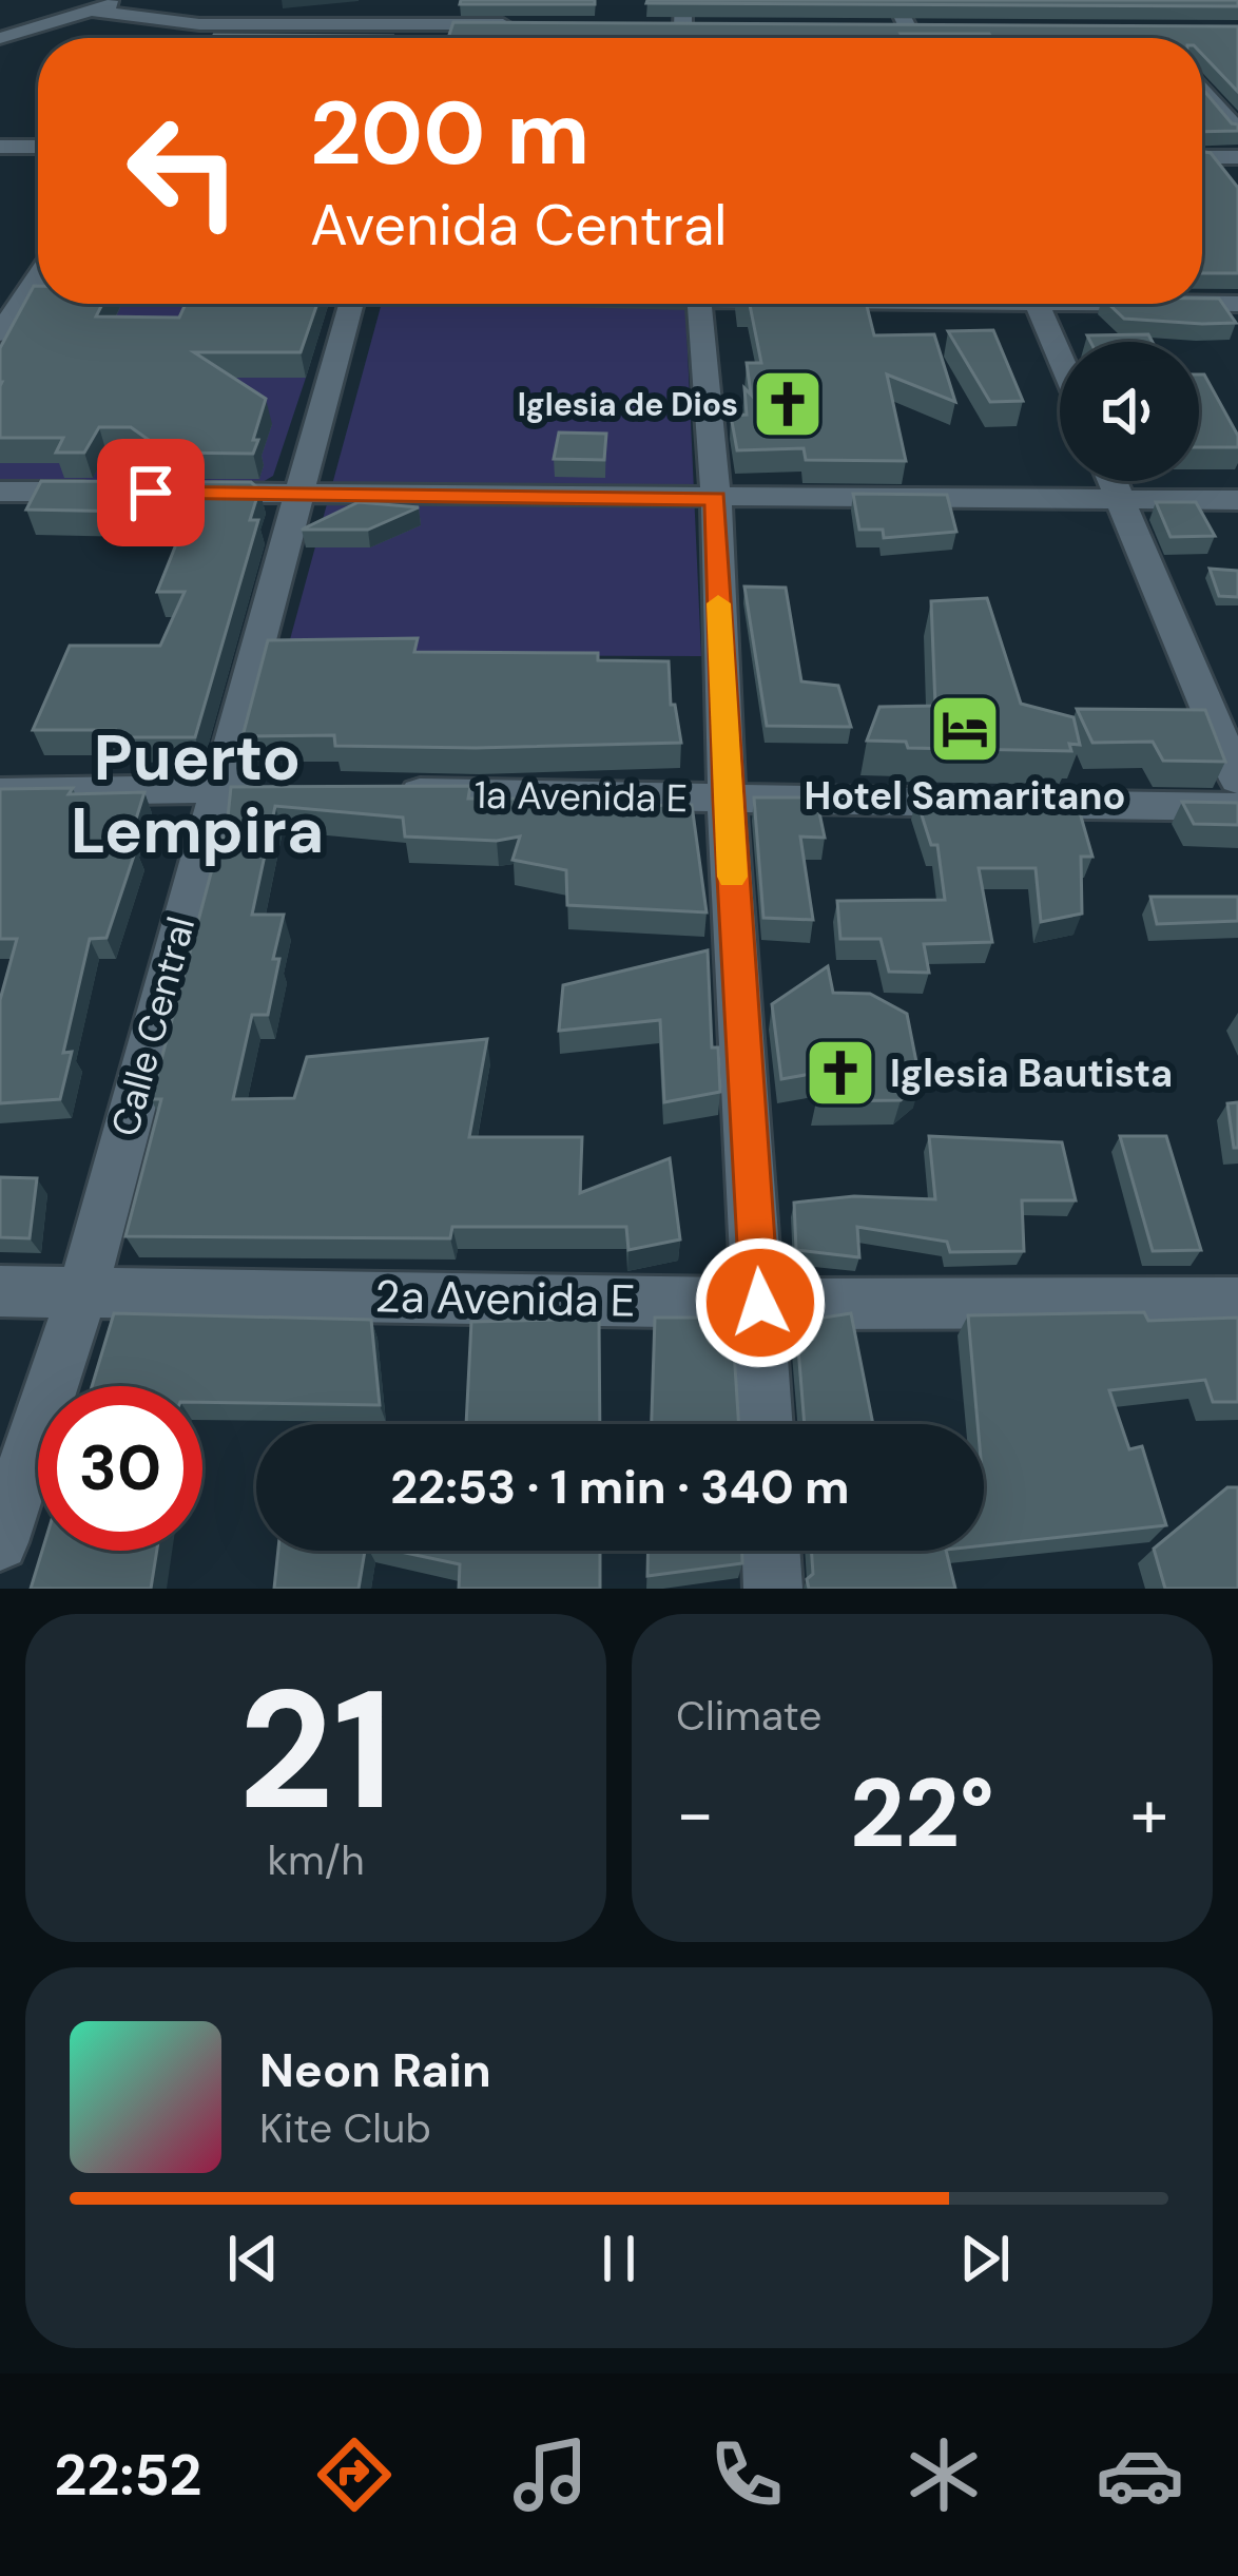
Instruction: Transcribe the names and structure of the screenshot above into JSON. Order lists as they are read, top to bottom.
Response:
{
  "streets": {
    "street": ["1a Avenida E", "Calle Central", "2a Avenida E"]
  },
  "crossings": [
    ["Calle Central", "2a Avenida E"]
  ],
  "districts": ["Puerto Lempira"],
  "places": {
    "church": ["Iglesia de Dios", "Iglesia Bautista"],
    "hotel": ["Hotel Samaritano"]
  },
  "page": {
    "turn": ["200 m", "Avenida Central"],
    "limit": "30",
    "trip": "22:53 · 1 min · 340 m",
    "tile": [
      ["21", "km/h"],
      "Climate"
    ],
    "heat": ["−", "22°", "+"],
    "song": ["Neon Rain", "Kite Club"],
    "tabs": "22:52"
  }
}
